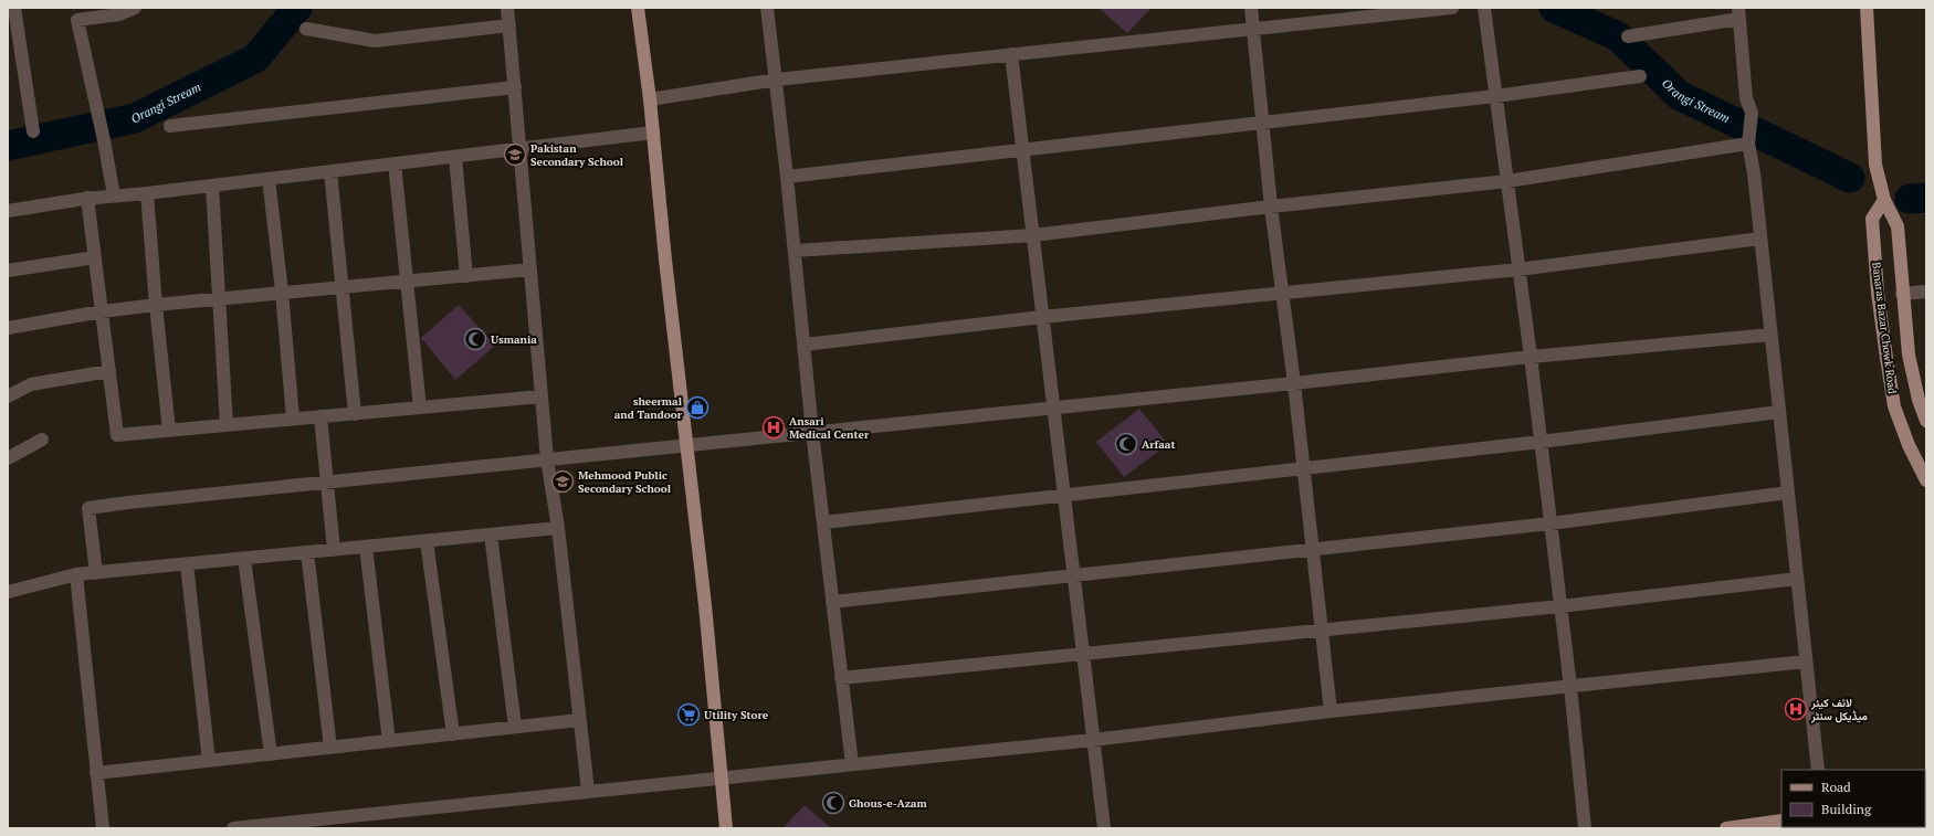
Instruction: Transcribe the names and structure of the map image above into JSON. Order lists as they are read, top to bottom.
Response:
{
  "streets": {
    "main road": ["Banaras Bazar Chowk Road"]
  },
  "water": ["Orangi Stream"],
  "places": {
    "school or university": ["Pakistan Secondary School", "Mehmood Public Secondary School"],
    "mosque": ["Usmania", "Arfaat", "Ghous-e-Azam"],
    "shop": ["sheermal and Tandoor"],
    "hospital": ["Ansari Medical Center", "لائف کیئر میڈیکل سنٹر"],
    "supermarket": ["Utility Store"]
  },
  "legend": ["Road", "Building"]
}
